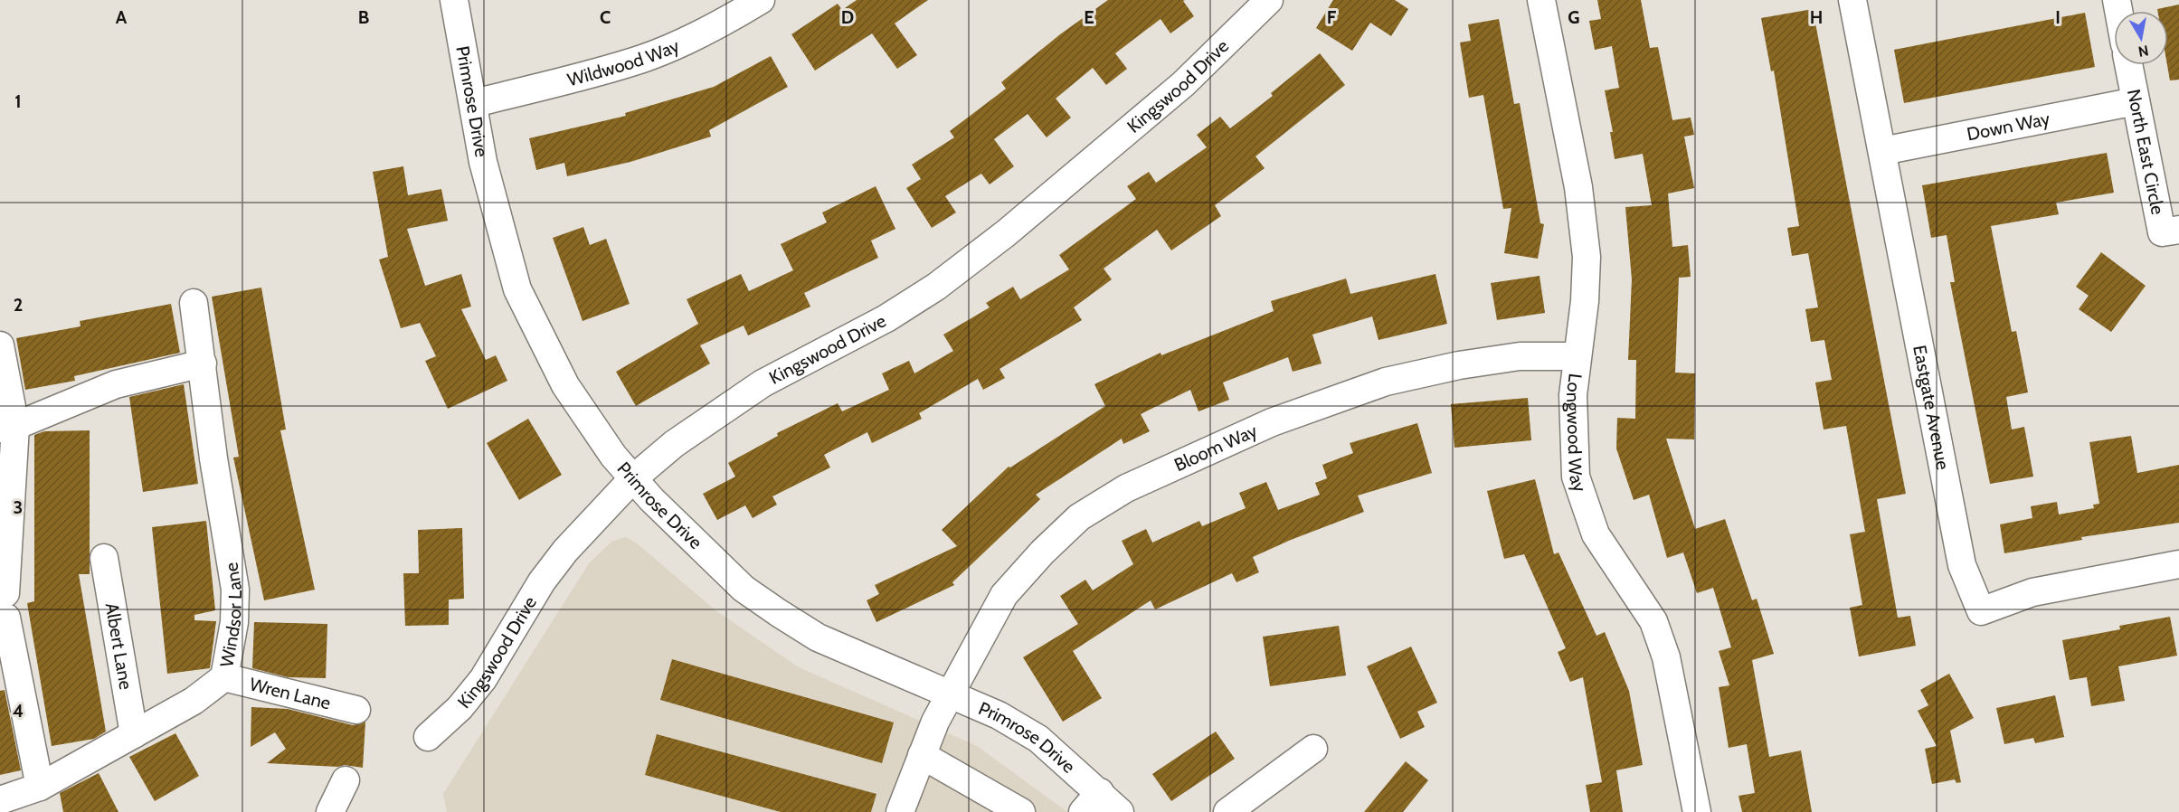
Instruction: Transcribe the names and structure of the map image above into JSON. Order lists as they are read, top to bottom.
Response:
{
  "streets": {
    "street": [
      "Wildwood Way",
      "Kingswood Drive",
      "Primrose Drive",
      "Down Way",
      "North East Circle",
      "Eastgate Avenue",
      "Longwood Way",
      "Bloom Way",
      "Windsor Lane",
      "Albert Lane",
      "Wren Lane"
    ]
  },
  "crossings": [
    ["Wildwood Way", "Primrose Drive"],
    ["Kingswood Drive", "Primrose Drive"],
    ["Primrose Drive", "Bloom Way"],
    ["Down Way", "North East Circle"],
    ["Down Way", "Eastgate Avenue"],
    ["Longwood Way", "Bloom Way"],
    ["Windsor Lane", "Albert Lane"],
    ["Windsor Lane", "Wren Lane"]
  ],
  "north": "bottom",
  "grid": {
    "columns": [
      "A",
      "B",
      "C",
      "D",
      "E",
      "F",
      "G",
      "H",
      "I"
    ],
    "rows": [
      "1",
      "2",
      "3",
      "4"
    ]
  }
}
